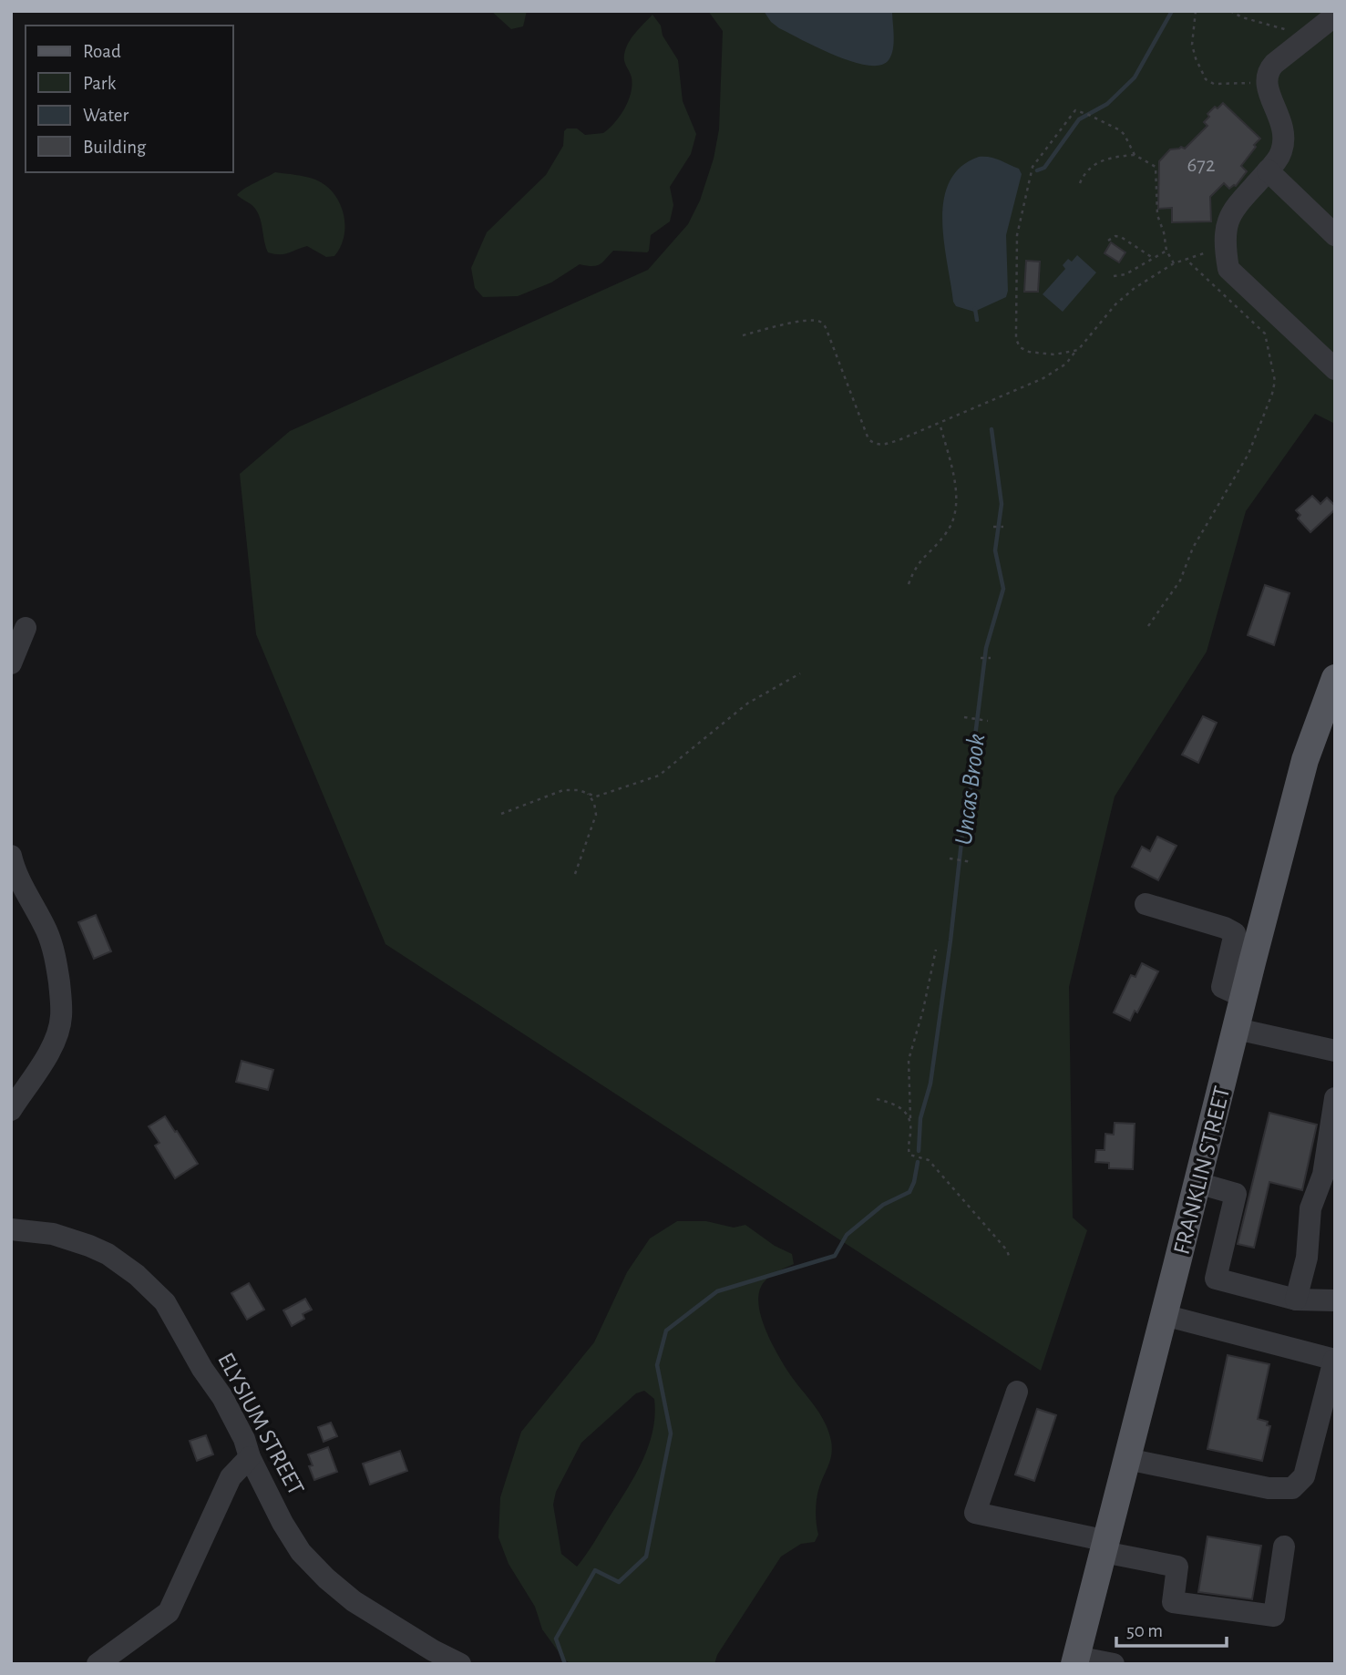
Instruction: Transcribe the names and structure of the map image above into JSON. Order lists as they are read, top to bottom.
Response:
{
  "streets": {
    "main road": ["FRANKLIN STREET"],
    "street": ["ELYSIUM STREET"]
  },
  "water": ["Uncas Brook"],
  "house_numbers": ["672"],
  "legend": [
    "Road",
    "Park",
    "Water",
    "Building"
  ],
  "scale_bar": "50 m"
}
